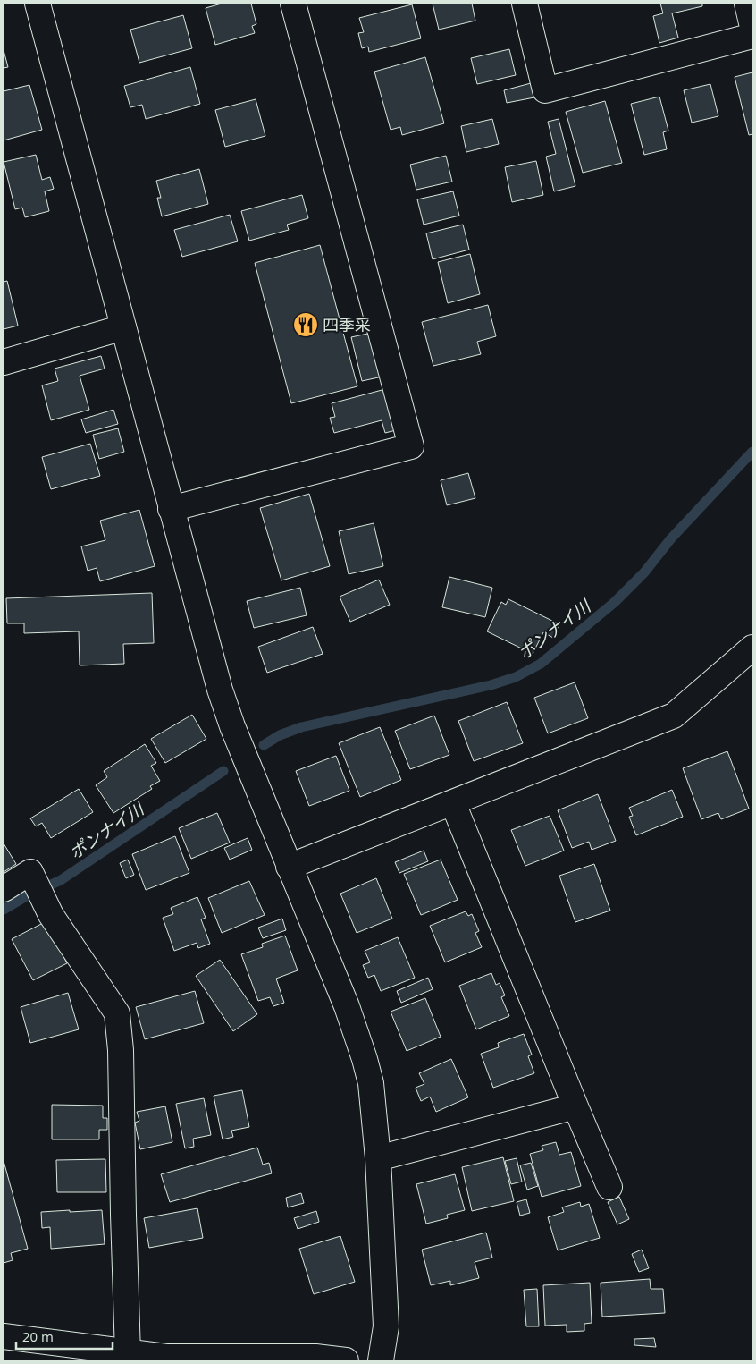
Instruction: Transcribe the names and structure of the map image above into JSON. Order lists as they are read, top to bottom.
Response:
{
  "water": ["ポンナイ川"],
  "places": {
    "restaurant": ["四季采"]
  },
  "scale_bar": "20 m"
}
